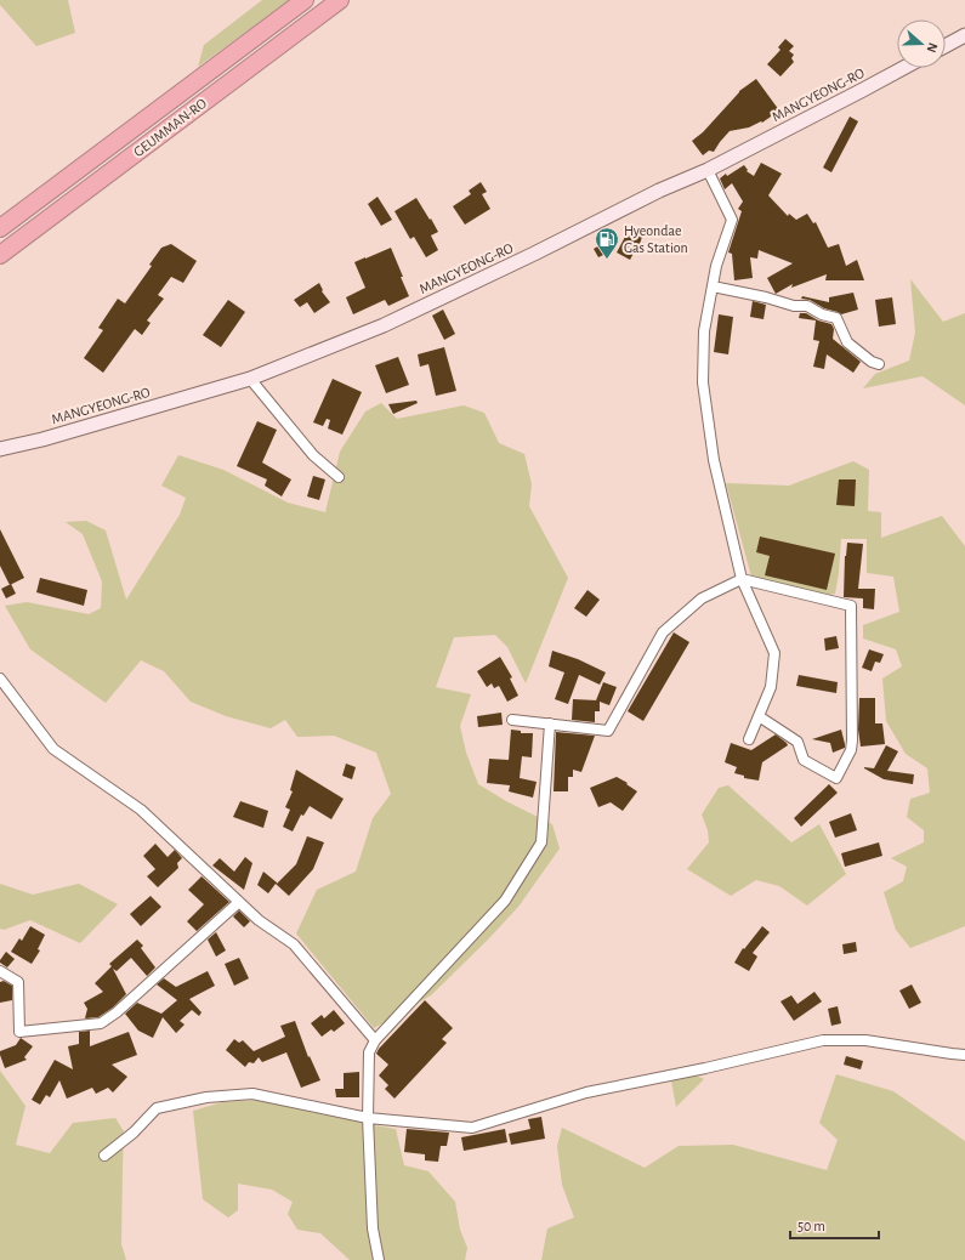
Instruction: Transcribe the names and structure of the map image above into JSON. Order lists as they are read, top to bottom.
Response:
{
  "streets": {
    "highway": ["GEUMMAN-RO"],
    "street": ["MANGYEONG-RO"]
  },
  "places": {
    "fuel station": ["Hyeondae Gas Station"]
  },
  "scale_bar": "50 m",
  "north": "right"
}
